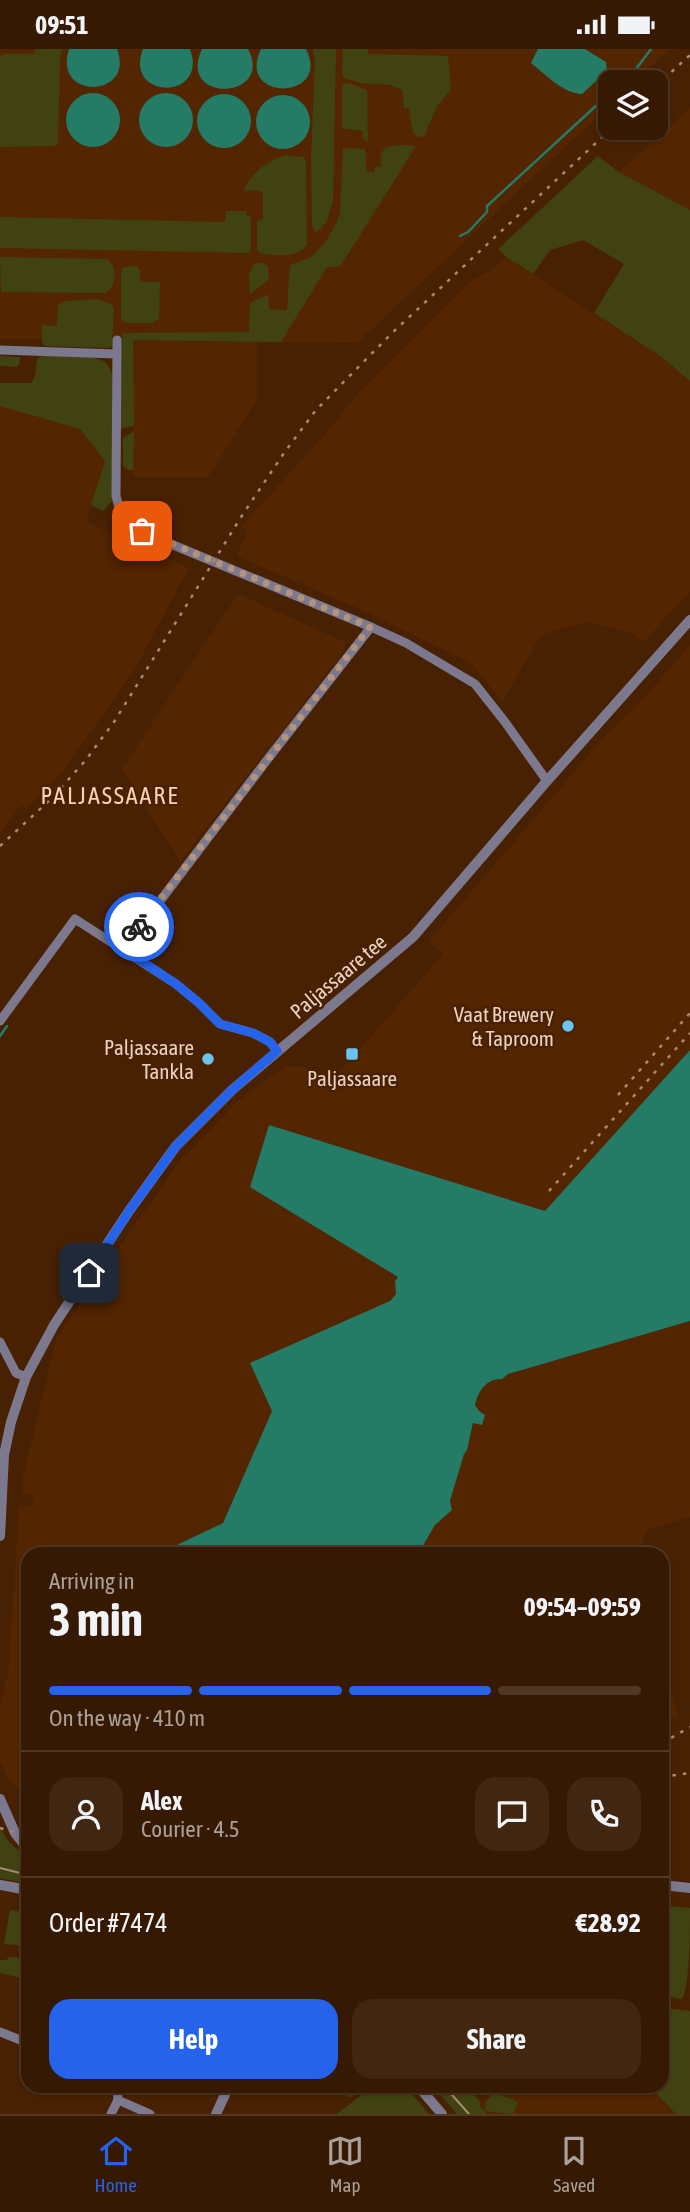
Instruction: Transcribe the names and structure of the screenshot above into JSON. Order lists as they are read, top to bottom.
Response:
{
  "streets": {
    "street": ["Paljassaare tee"]
  },
  "districts": ["PALJASSAARE"],
  "places": {
    "other": ["Vaat Brewery & Taproom", "Paljassaare Tankla"],
    "transit": ["Paljassaare"]
  },
  "page": {
    "status": "09:51",
    "heading": ["3 min", "Arriving in", "09:54–09:59"],
    "panel": [
      "Alex",
      "Courier · 4.5",
      "Order #7474",
      "€28.92"
    ],
    "bar": "On the way · 410 m",
    "buttons": ["Help", "Share"],
    "tabs": ["Home", "Map", "Saved"]
  }
}
